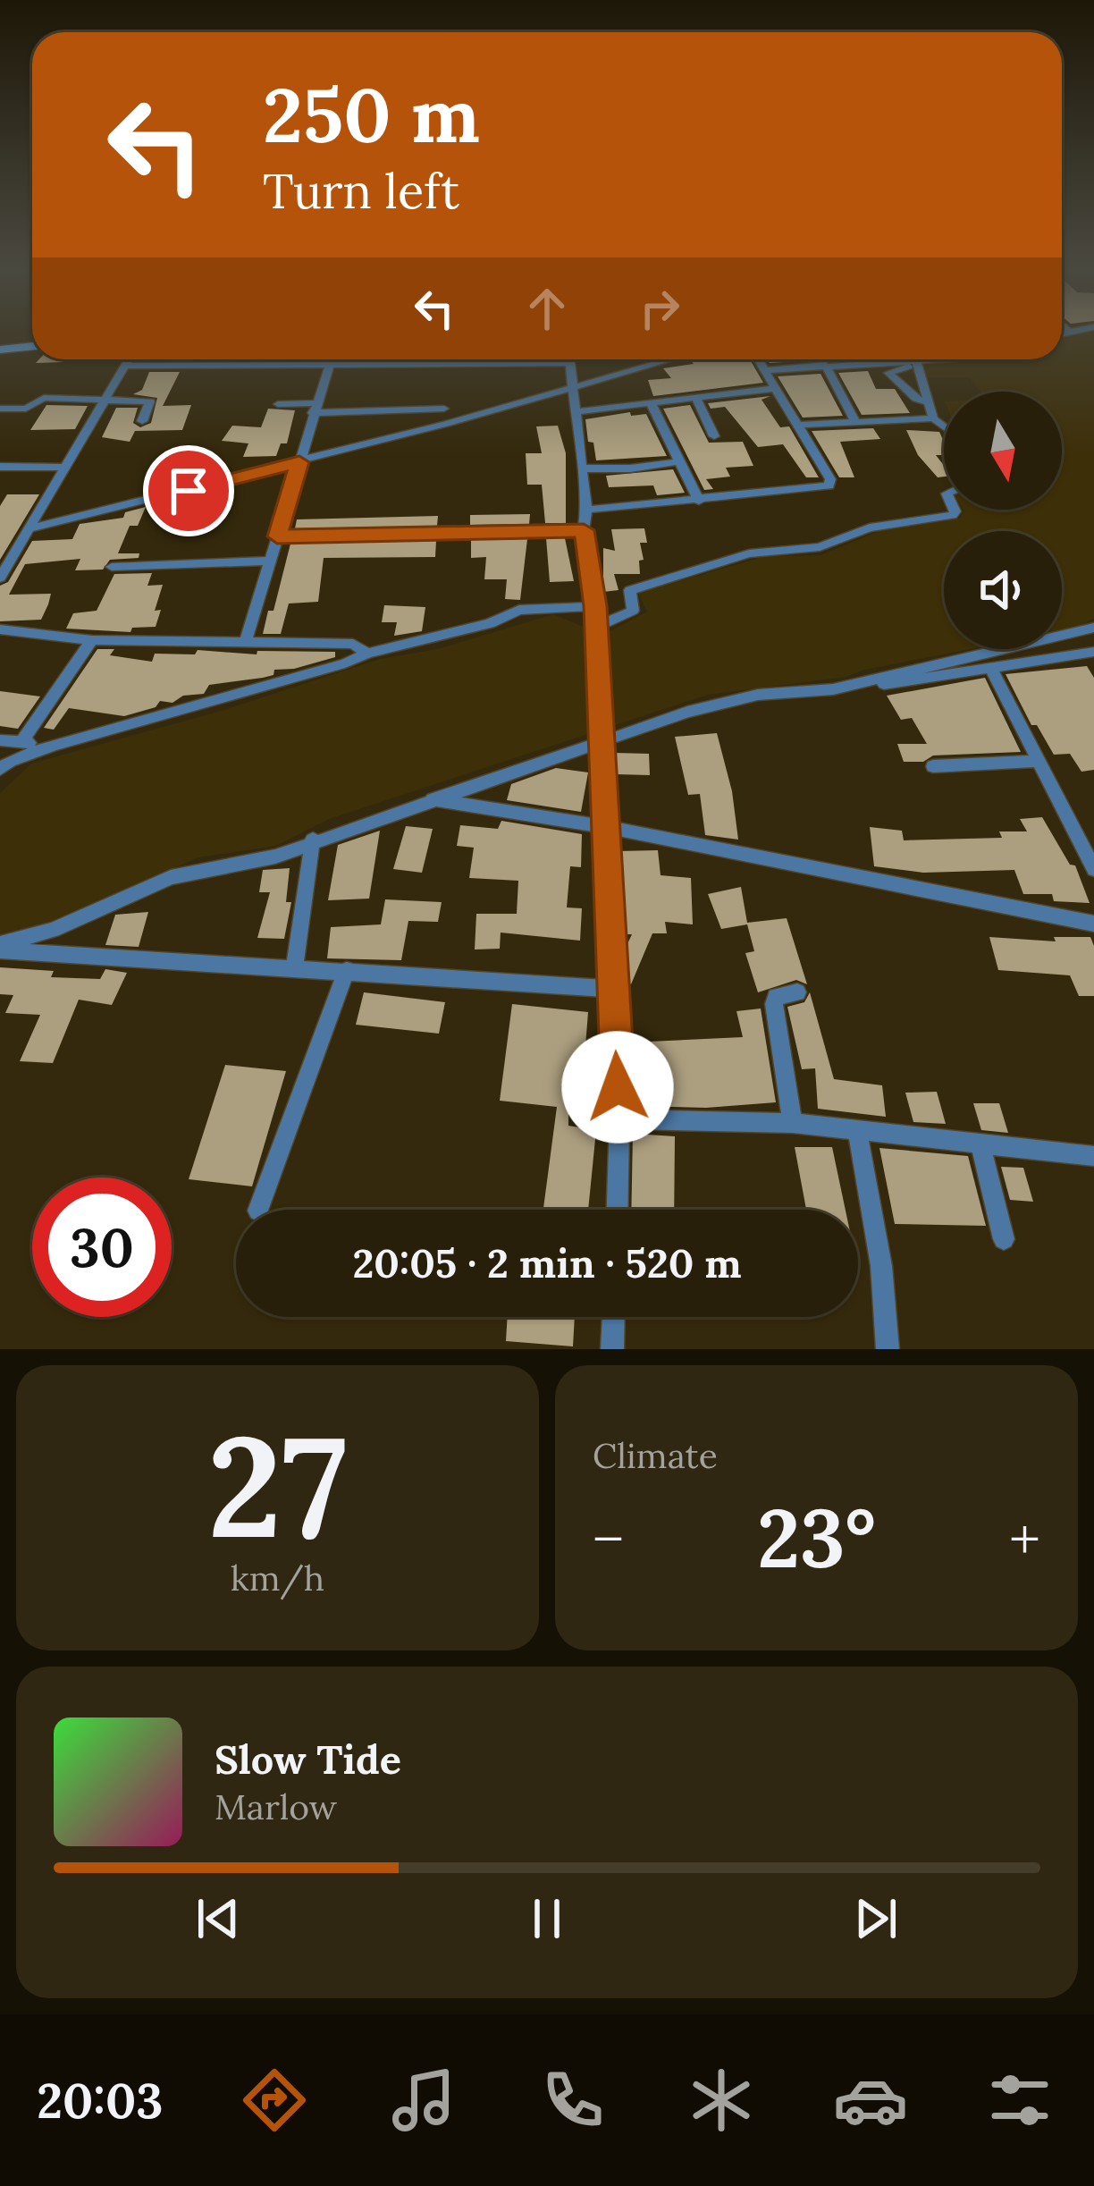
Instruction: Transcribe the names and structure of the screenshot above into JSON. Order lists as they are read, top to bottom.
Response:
{
  "north": "bottom",
  "page": {
    "turn": ["250 m", "Turn left"],
    "limit": "30",
    "trip": "20:05 · 2 min · 520 m",
    "tile": [
      ["27", "km/h"],
      "Climate"
    ],
    "heat": ["−", "23°", "+"],
    "song": ["Slow Tide", "Marlow"],
    "tabs": "20:03"
  }
}
